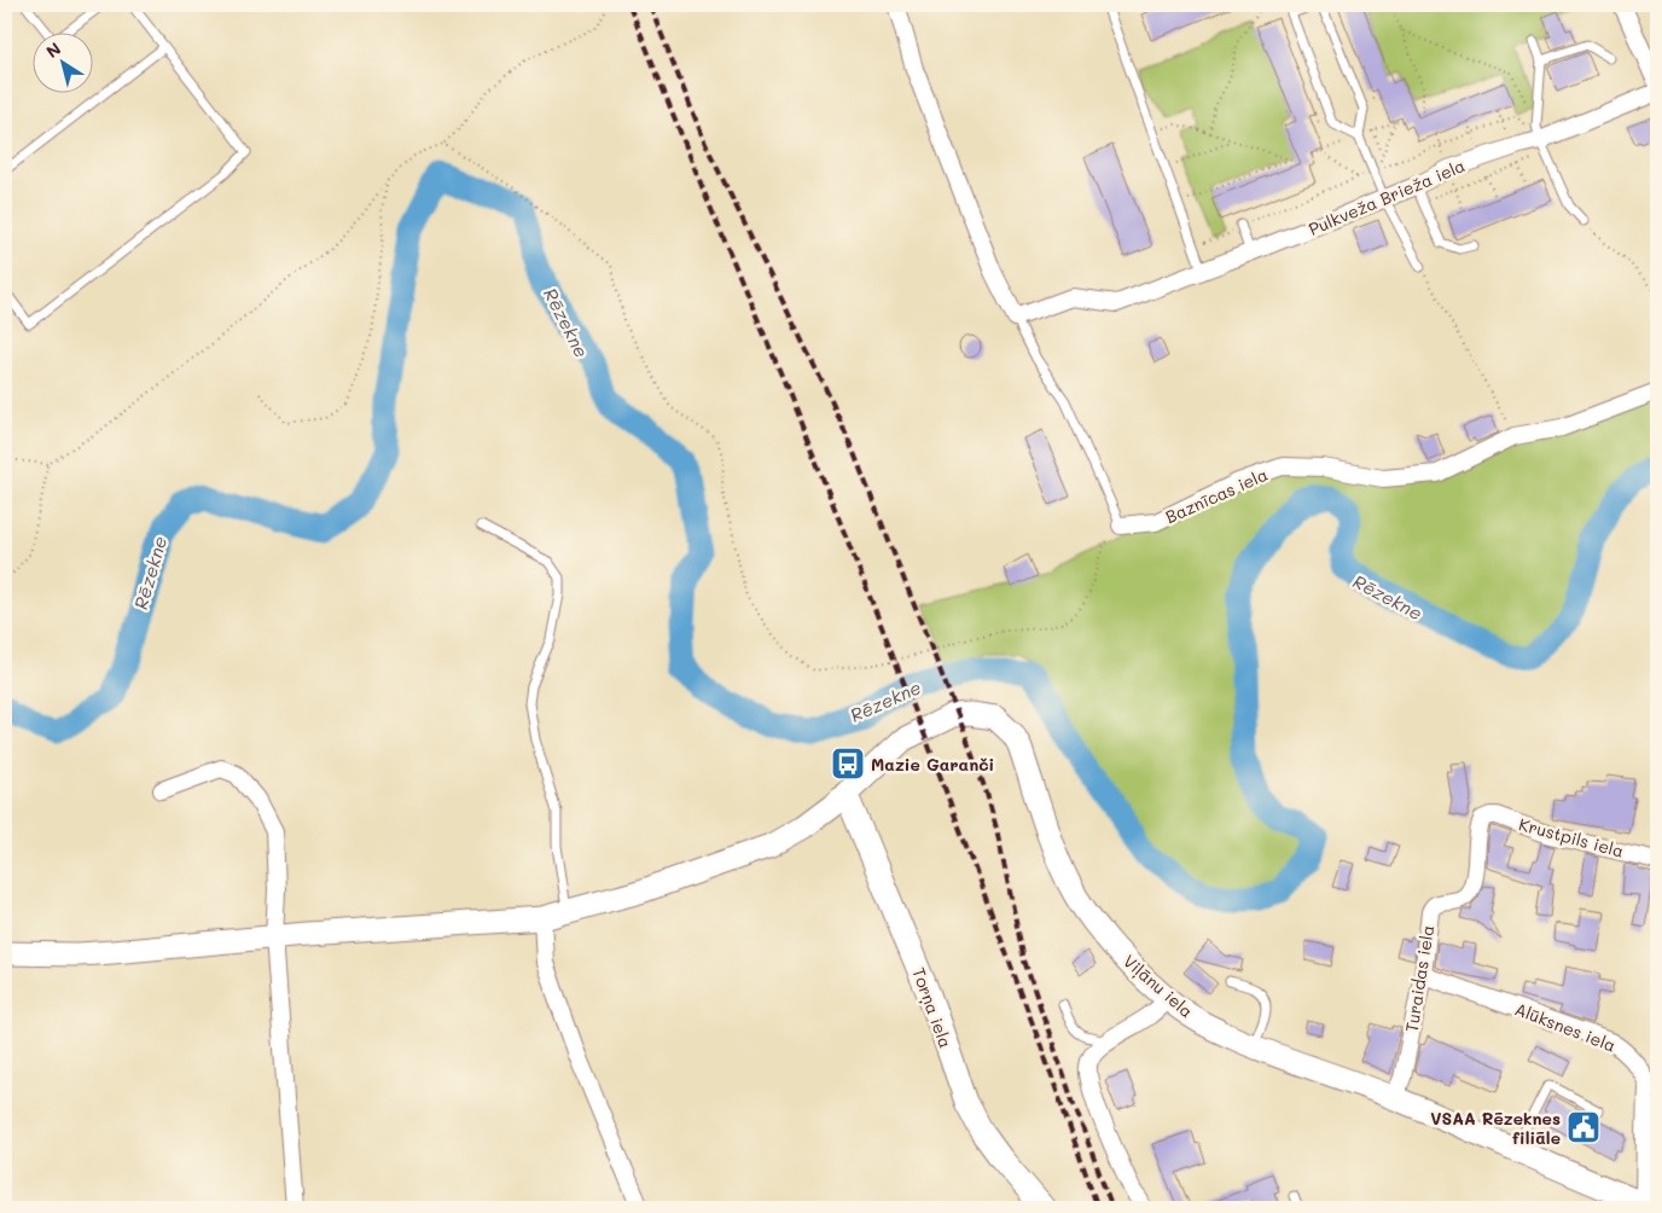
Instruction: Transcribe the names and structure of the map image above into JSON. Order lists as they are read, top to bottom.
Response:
{
  "streets": {
    "main road": ["Viļānu iela", "Torņa iela"],
    "street": [
      "Pulkveža Brieža iela",
      "Baznīcas iela",
      "Krustpils iela",
      "Turaidas iela",
      "Alūksnes iela"
    ]
  },
  "crossings": [
    ["Krustpils iela", "Turaidas iela"],
    ["Turaidas iela", "Viļānu iela"],
    ["Turaidas iela", "Alūksnes iela"],
    ["Viļānu iela", "Torņa iela"],
    ["Viļānu iela", "Alūksnes iela"]
  ],
  "water": ["Rēzekne"],
  "places": {
    "bus stop": ["Mazie Garanči"],
    "public building": ["VSAA Rēzeknes filiāle"]
  },
  "north": "top left"
}
